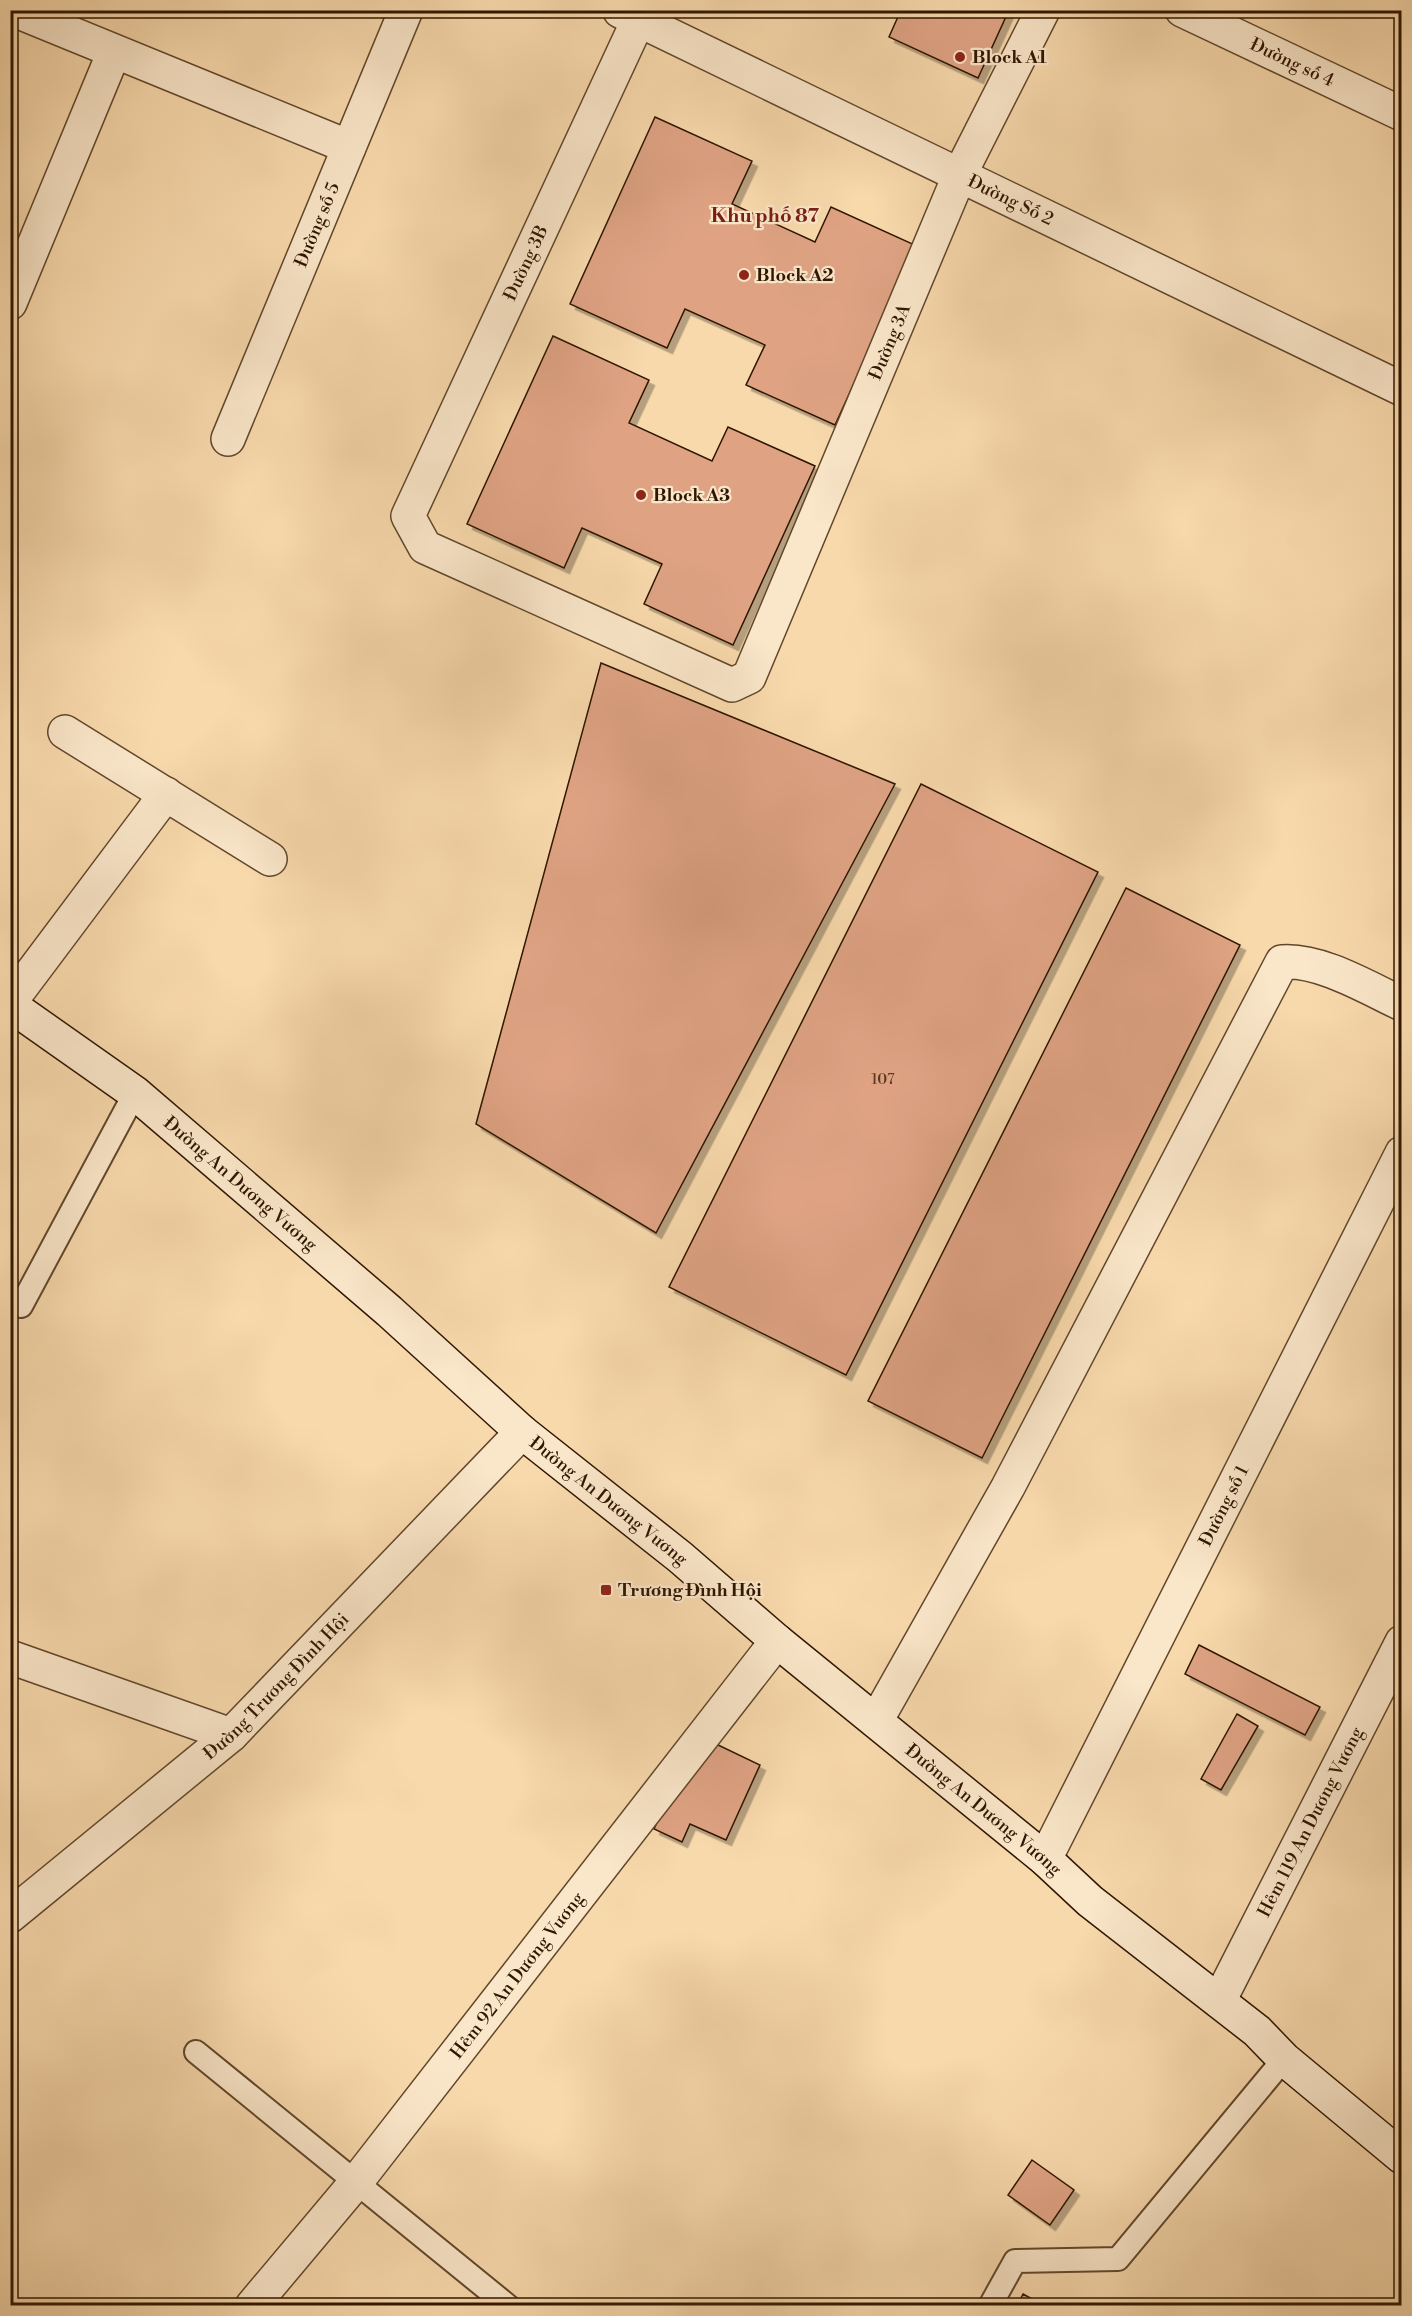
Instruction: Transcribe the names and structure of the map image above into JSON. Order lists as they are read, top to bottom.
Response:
{
  "streets": {
    "street": [
      "Đường số 4",
      "Đường Số 2",
      "Đường số 5",
      "Đường 3B",
      "Đường 3A",
      "Đường An Dương Vương",
      "Đường số 1",
      "Đường Trương Đình Hội",
      "Hẻm 119 An Dương Vương",
      "Hẻm 92 An Dương Vương"
    ]
  },
  "crossings": [
    ["Đường Số 2", "Đường 3B"],
    ["Đường Số 2", "Đường 3A"],
    ["Đường 3B", "Đường 3A"],
    ["Đường An Dương Vương", "Đường số 1"],
    ["Đường An Dương Vương", "Đường Trương Đình Hội"],
    ["Đường An Dương Vương", "Hẻm 119 An Dương Vương"],
    ["Đường An Dương Vương", "Hẻm 92 An Dương Vương"]
  ],
  "districts": ["Khu phố 87"],
  "places": {
    "other": ["Block A1", "Block A2", "Block A3"],
    "transit": ["Trương Đình Hội"]
  },
  "house_numbers": ["107"]
}
